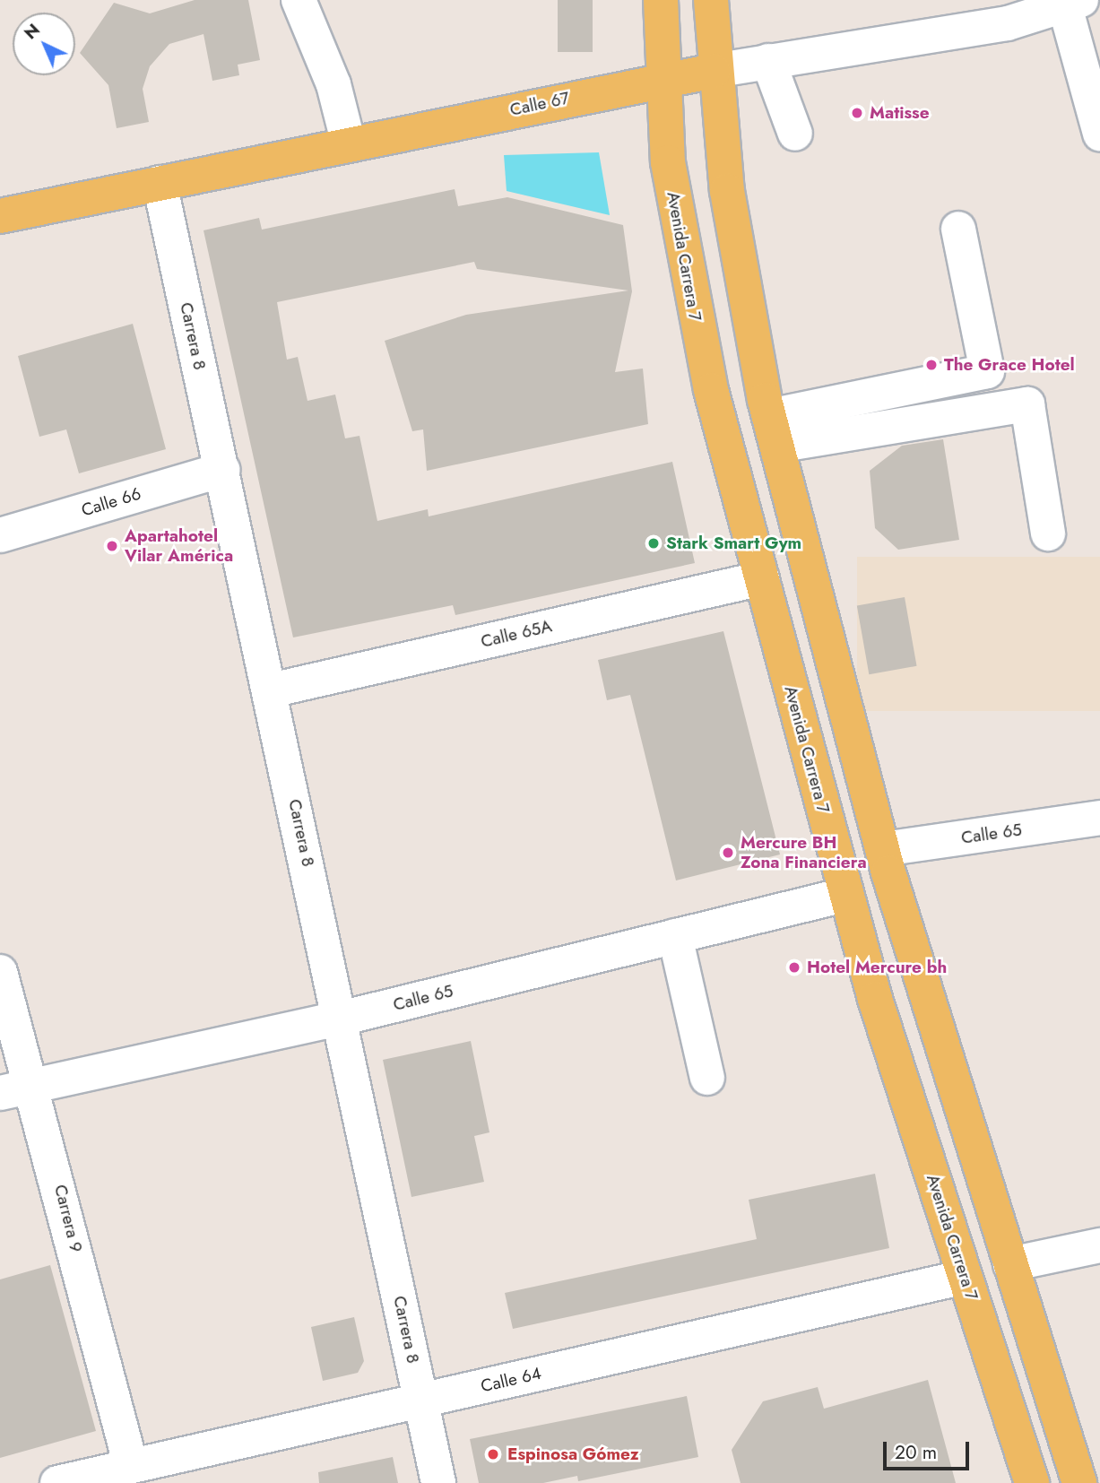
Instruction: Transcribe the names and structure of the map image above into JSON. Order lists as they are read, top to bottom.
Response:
{
  "streets": {
    "main road": ["Calle 67", "Avenida Carrera 7"],
    "street": [
      "Carrera 8",
      "Calle 66",
      "Calle 65A",
      "Calle 65",
      "Carrera 9",
      "Calle 64"
    ]
  },
  "crossings": [
    ["Calle 67", "Avenida Carrera 7"],
    ["Calle 67", "Carrera 8"],
    ["Avenida Carrera 7", "Calle 65A"],
    ["Avenida Carrera 7", "Calle 65"],
    ["Avenida Carrera 7", "Calle 64"],
    ["Carrera 8", "Calle 66"],
    ["Carrera 8", "Calle 65A"],
    ["Carrera 8", "Calle 65"],
    ["Carrera 8", "Calle 64"],
    ["Calle 65", "Carrera 9"],
    ["Carrera 9", "Calle 64"]
  ],
  "places": [
    "Matisse",
    "The Grace Hotel",
    "Stark Smart Gym",
    "Apartahotel Vilar América",
    "Mercure BH Zona Financiera",
    "Hotel Mercure bh",
    "Espinosa Gómez"
  ],
  "scale_bar": "20 m",
  "north": "top left"
}
